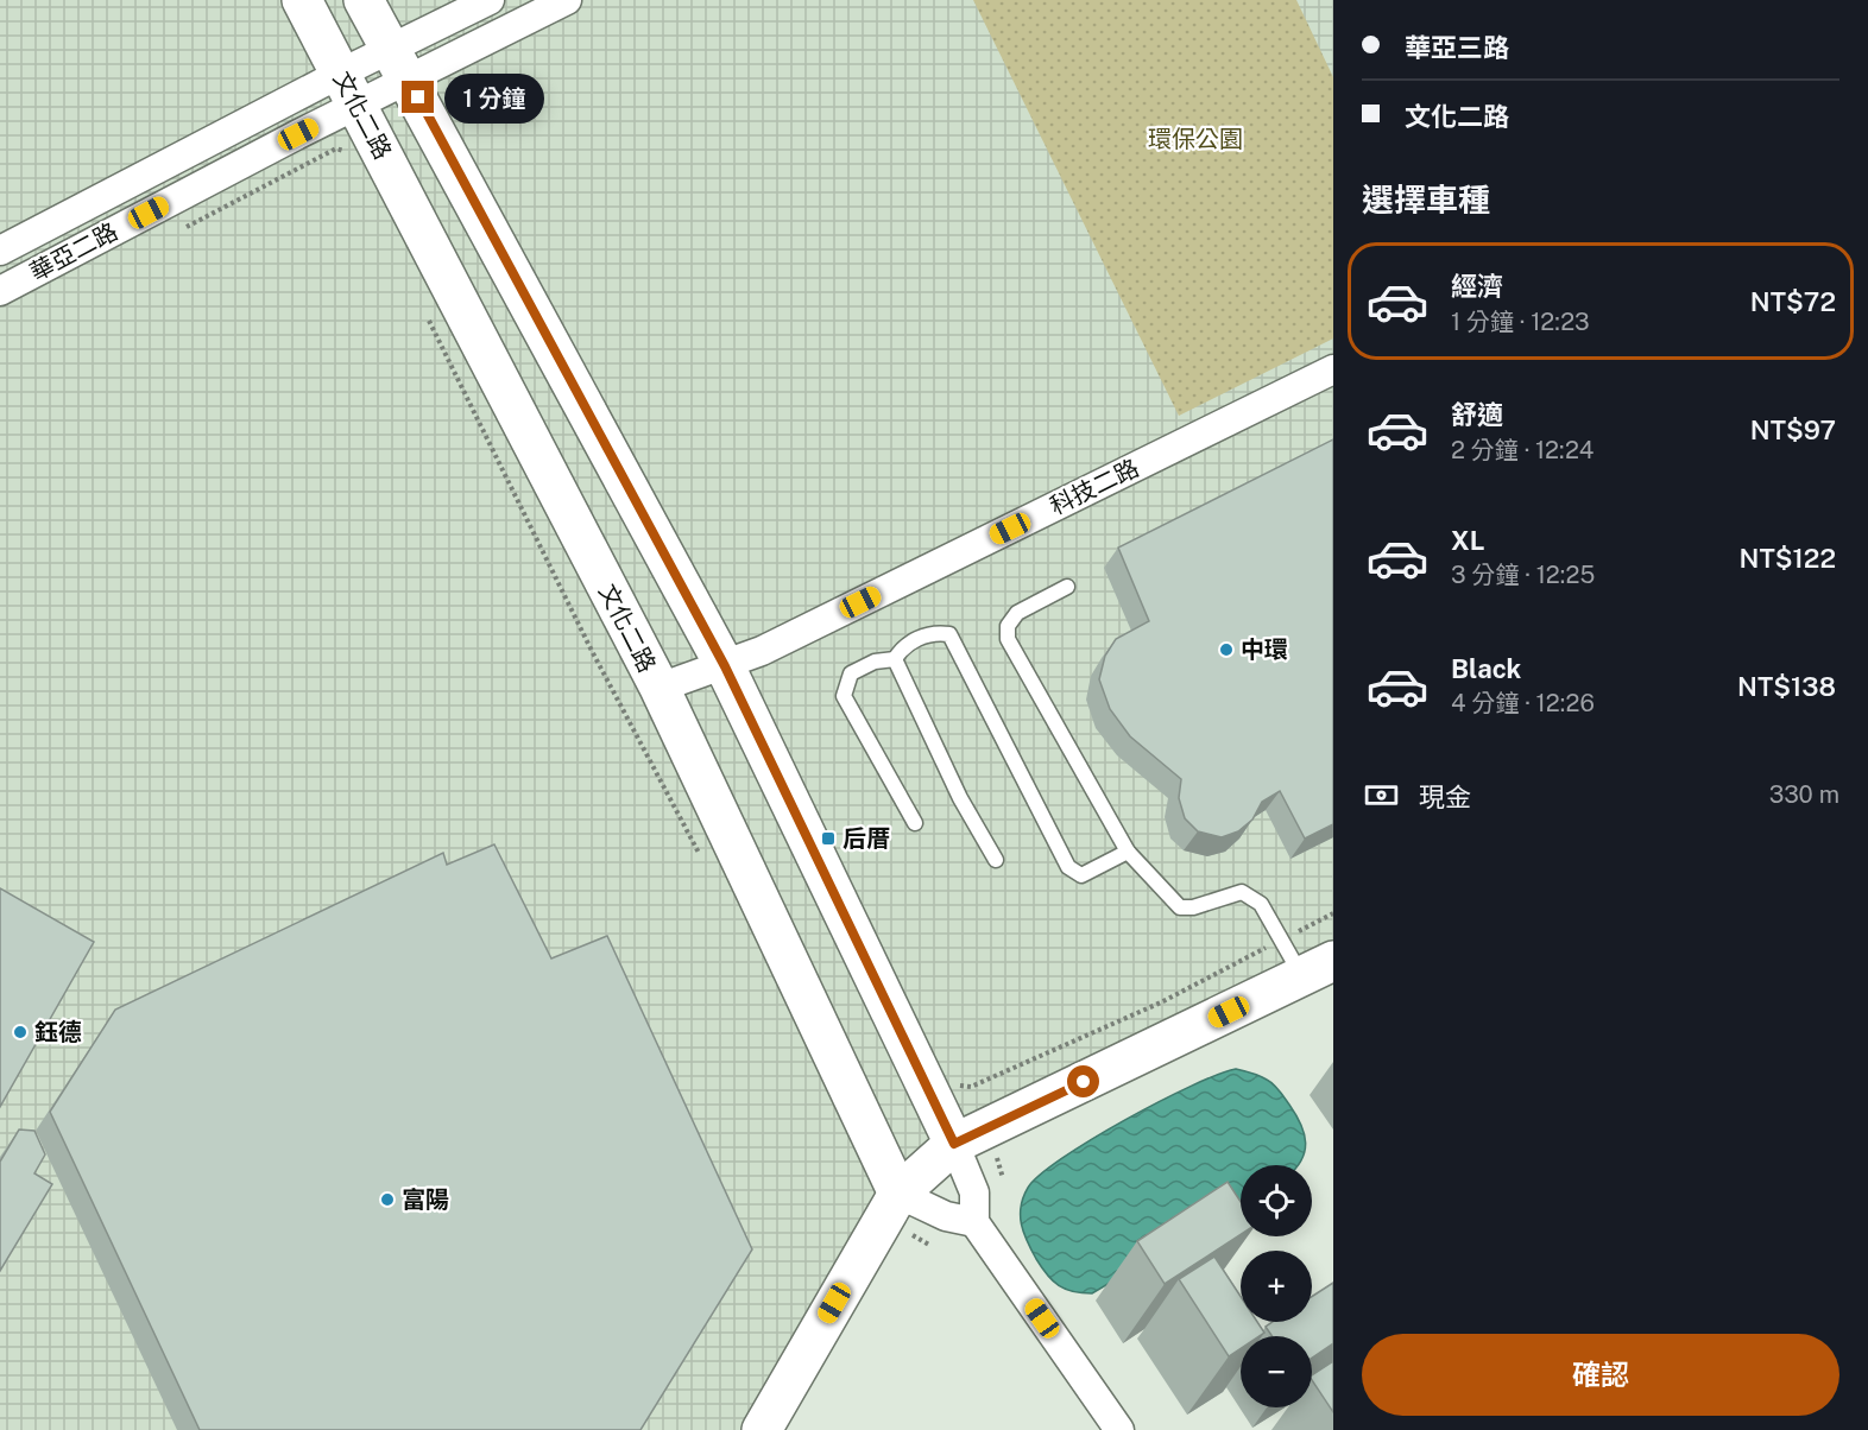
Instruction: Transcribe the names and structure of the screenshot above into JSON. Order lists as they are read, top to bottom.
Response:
{
  "streets": {
    "street": ["文化二路", "華亞二路", "科技二路"]
  },
  "crossings": [
    ["文化二路", "華亞二路"],
    ["文化二路", "科技二路"]
  ],
  "parks": ["環保公園"],
  "places": {
    "other": ["中環", "鈺德", "富陽"],
    "transit": ["后厝"]
  },
  "page": {
    "banner": ["華亞三路", "文化二路"],
    "bubble": "1 分鐘",
    "heading": "選擇車種",
    "list": [
      {
        "name": "經濟",
        "note": "1 分鐘 · 12:23",
        "value": "NT$72"
      },
      {
        "name": "舒適",
        "note": "2 分鐘 · 12:24",
        "value": "NT$97"
      },
      {
        "name": "XL",
        "note": "3 分鐘 · 12:25",
        "value": "NT$122"
      },
      {
        "name": "Black",
        "note": "4 分鐘 · 12:26",
        "value": "NT$138"
      }
    ],
    "pay": ["現金", "330 m"],
    "map_buttons": ["+", "−"],
    "buttons": "確認"
  }
}
